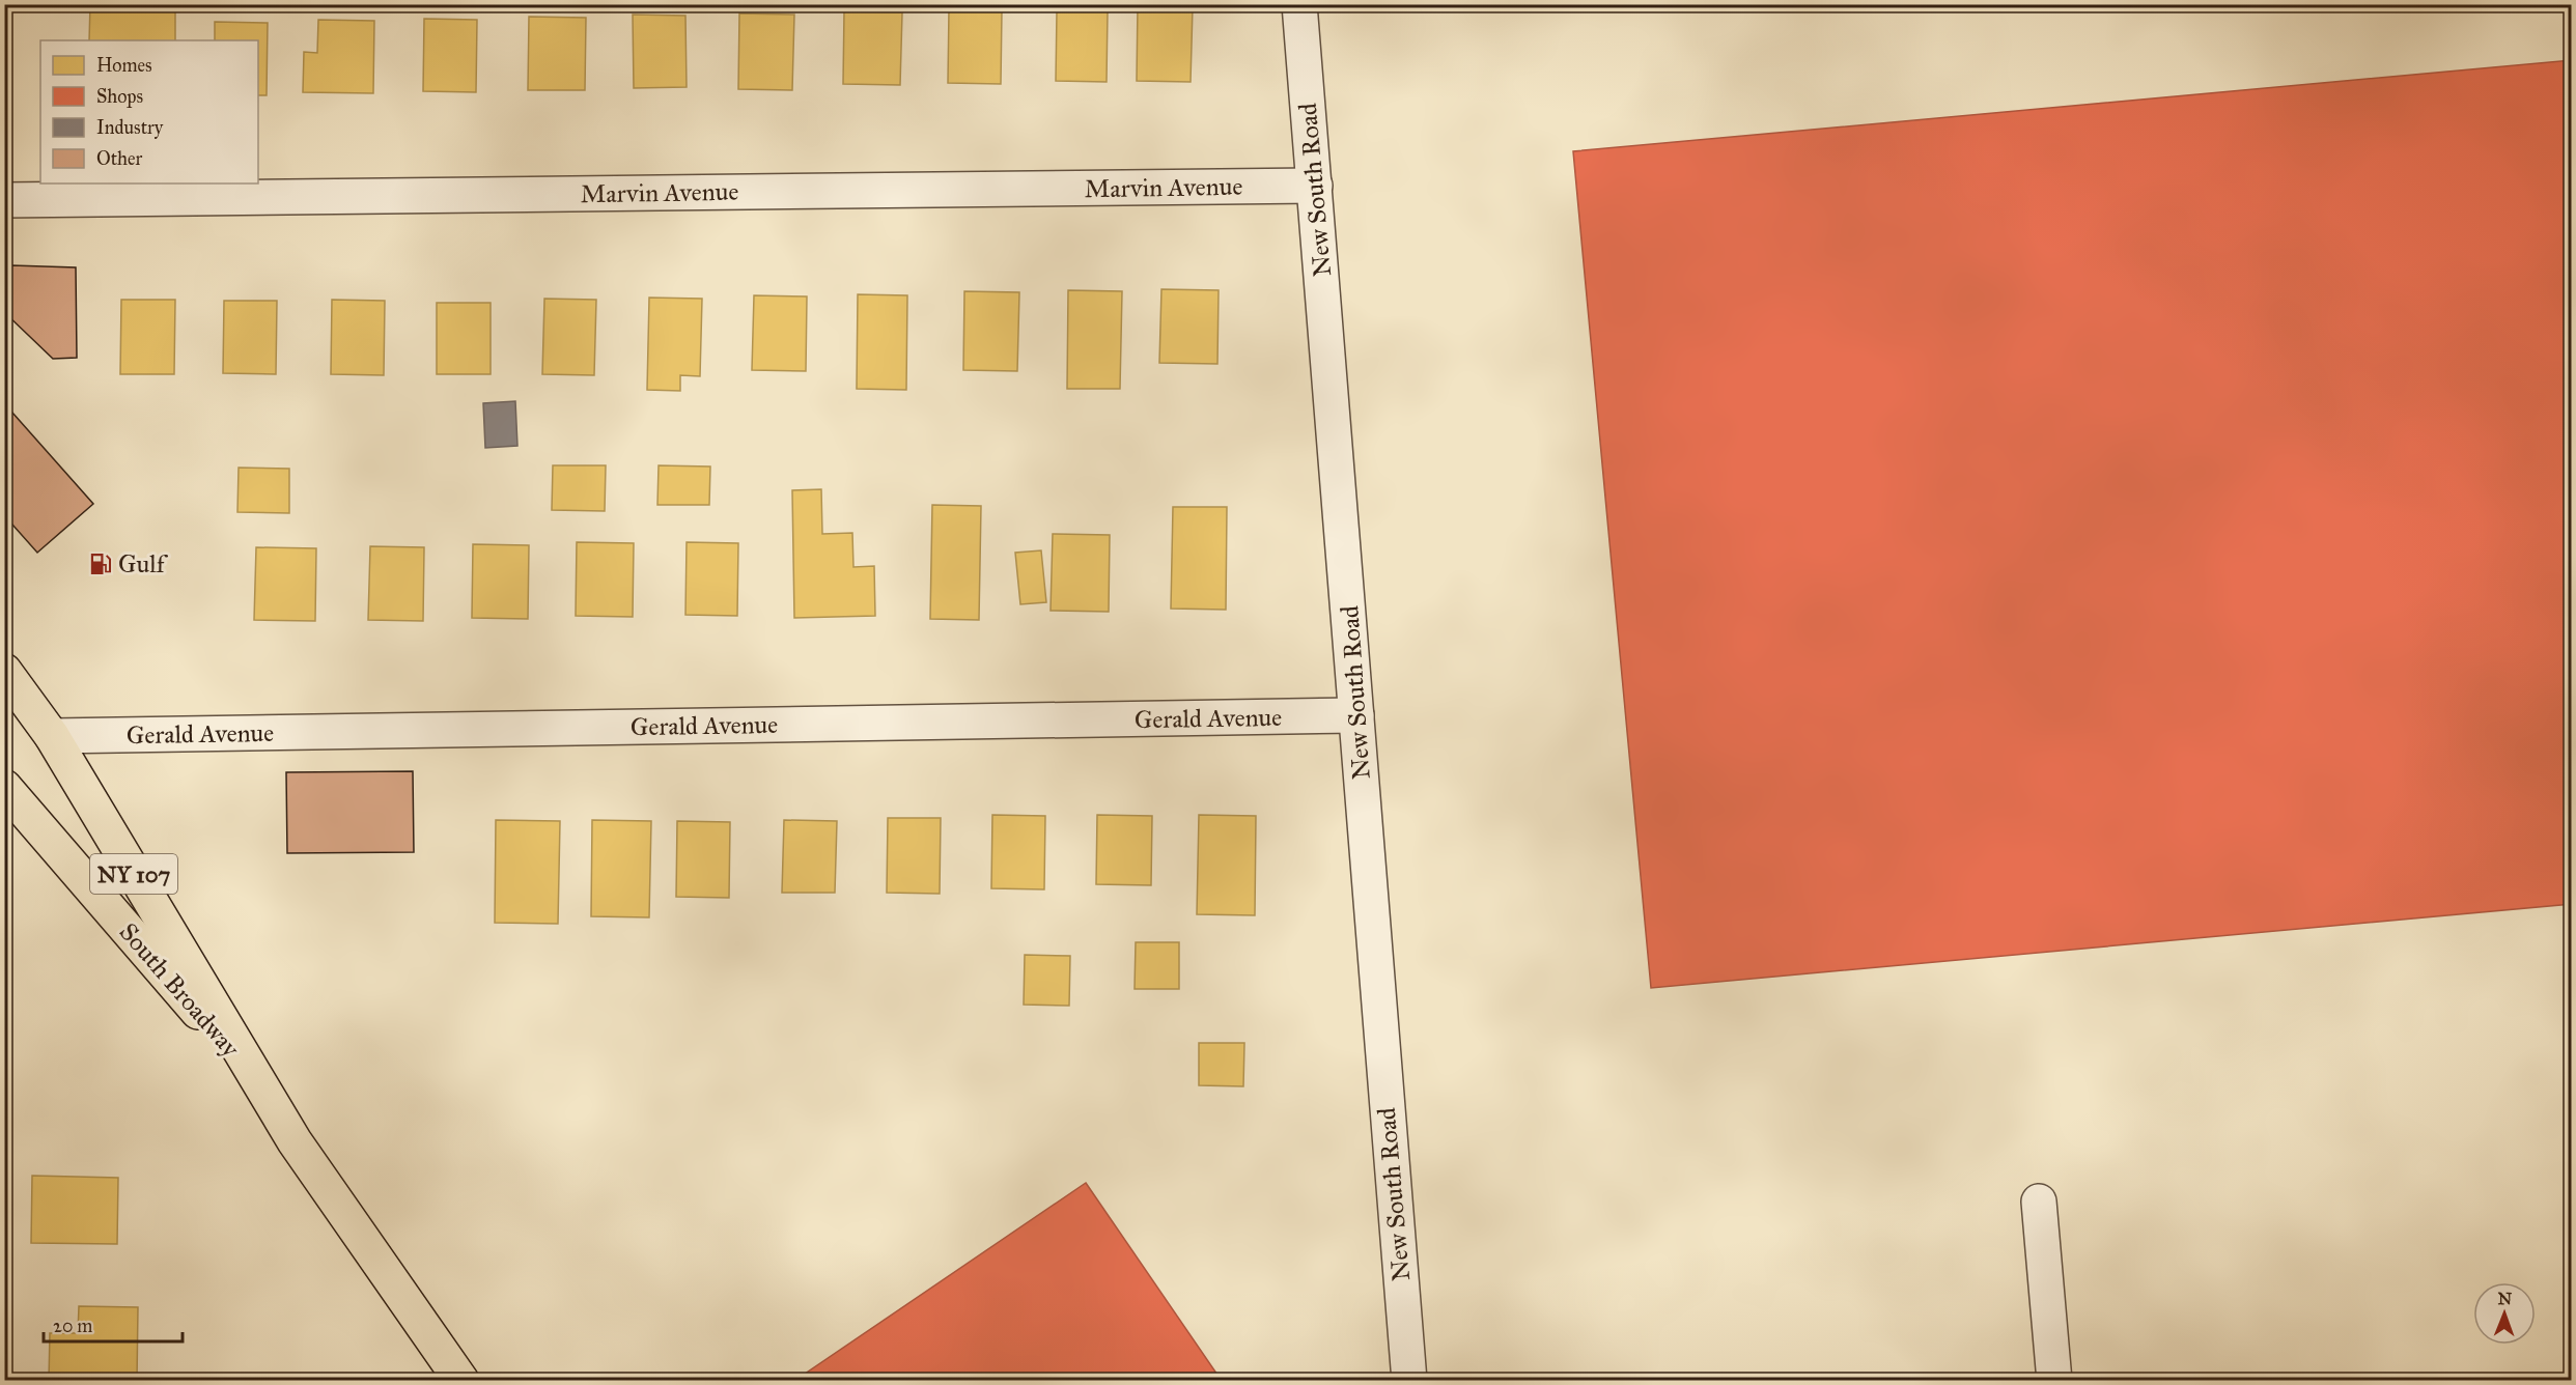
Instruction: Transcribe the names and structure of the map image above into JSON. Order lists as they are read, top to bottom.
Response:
{
  "streets": {
    "main road": ["NY 107", "South Broadway"],
    "street": ["Marvin Avenue", "New South Road", "Gerald Avenue"]
  },
  "crossings": [
    ["Marvin Avenue", "New South Road"],
    ["New South Road", "Gerald Avenue"],
    ["Gerald Avenue", "South Broadway"]
  ],
  "places": {
    "fuel station": ["Gulf"]
  },
  "legend": [
    "Homes",
    "Shops",
    "Industry",
    "Other"
  ],
  "scale_bar": "20 m",
  "north": "top"
}
